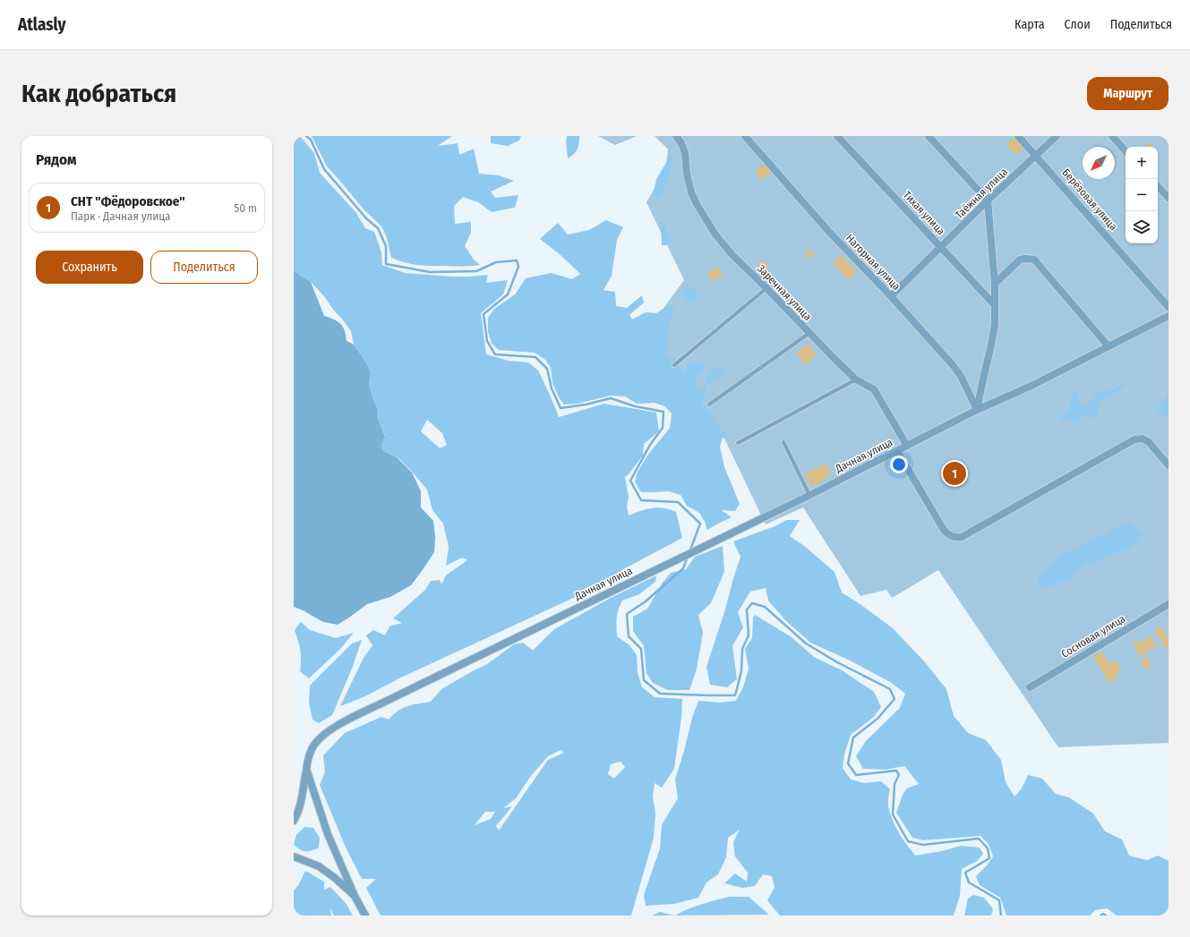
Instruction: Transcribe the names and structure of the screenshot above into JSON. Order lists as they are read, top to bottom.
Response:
{
  "streets": {
    "street": [
      "Таёжная улица",
      "Берёзовая улица",
      "Тихая улица",
      "Нагорная улица",
      "Заречная улица",
      "Дачная улица",
      "Сосновая улица"
    ]
  },
  "crossings": [
    ["Таёжная улица", "Берёзовая улица"],
    ["Таёжная улица", "Тихая улица"],
    ["Таёжная улица", "Нагорная улица"],
    ["Нагорная улица", "Дачная улица"],
    ["Заречная улица", "Дачная улица"]
  ],
  "north": "bottom left",
  "page": {
    "header": "Atlasly",
    "nav": ["Карта", "Слои", "Поделиться"],
    "buttons": [
      "Маршрут",
      ["Сохранить", "Поделиться"]
    ],
    "title": "Как добраться",
    "heading": "Рядом",
    "map_buttons": ["+", "−"],
    "list": [
      {
        "mark": "1",
        "name": "СНТ \"Фёдоровское\"",
        "note": "Парк · Дачная улица",
        "value": "50 m"
      }
    ],
    "pins": "1"
  }
}
